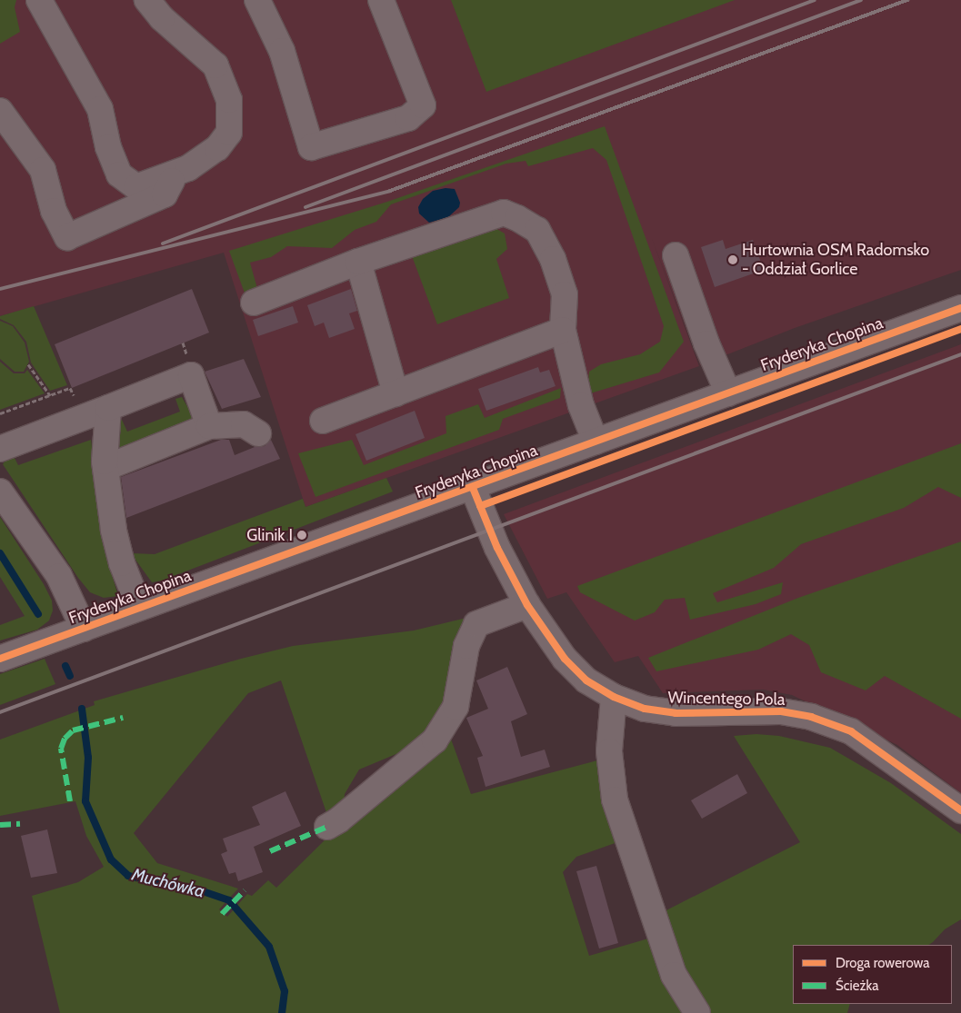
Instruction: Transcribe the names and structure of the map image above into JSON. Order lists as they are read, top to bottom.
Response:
{
  "streets": {
    "street": ["Fryderyka Chopina", "Wincentego Pola"]
  },
  "crossings": [
    ["Fryderyka Chopina", "Wincentego Pola"]
  ],
  "water": ["Muchówka"],
  "places": ["Hurtownia OSM Radomsko - Oddział Gorlice", "Glinik I"],
  "legend": ["Droga rowerowa", "Ścieżka"]
}
